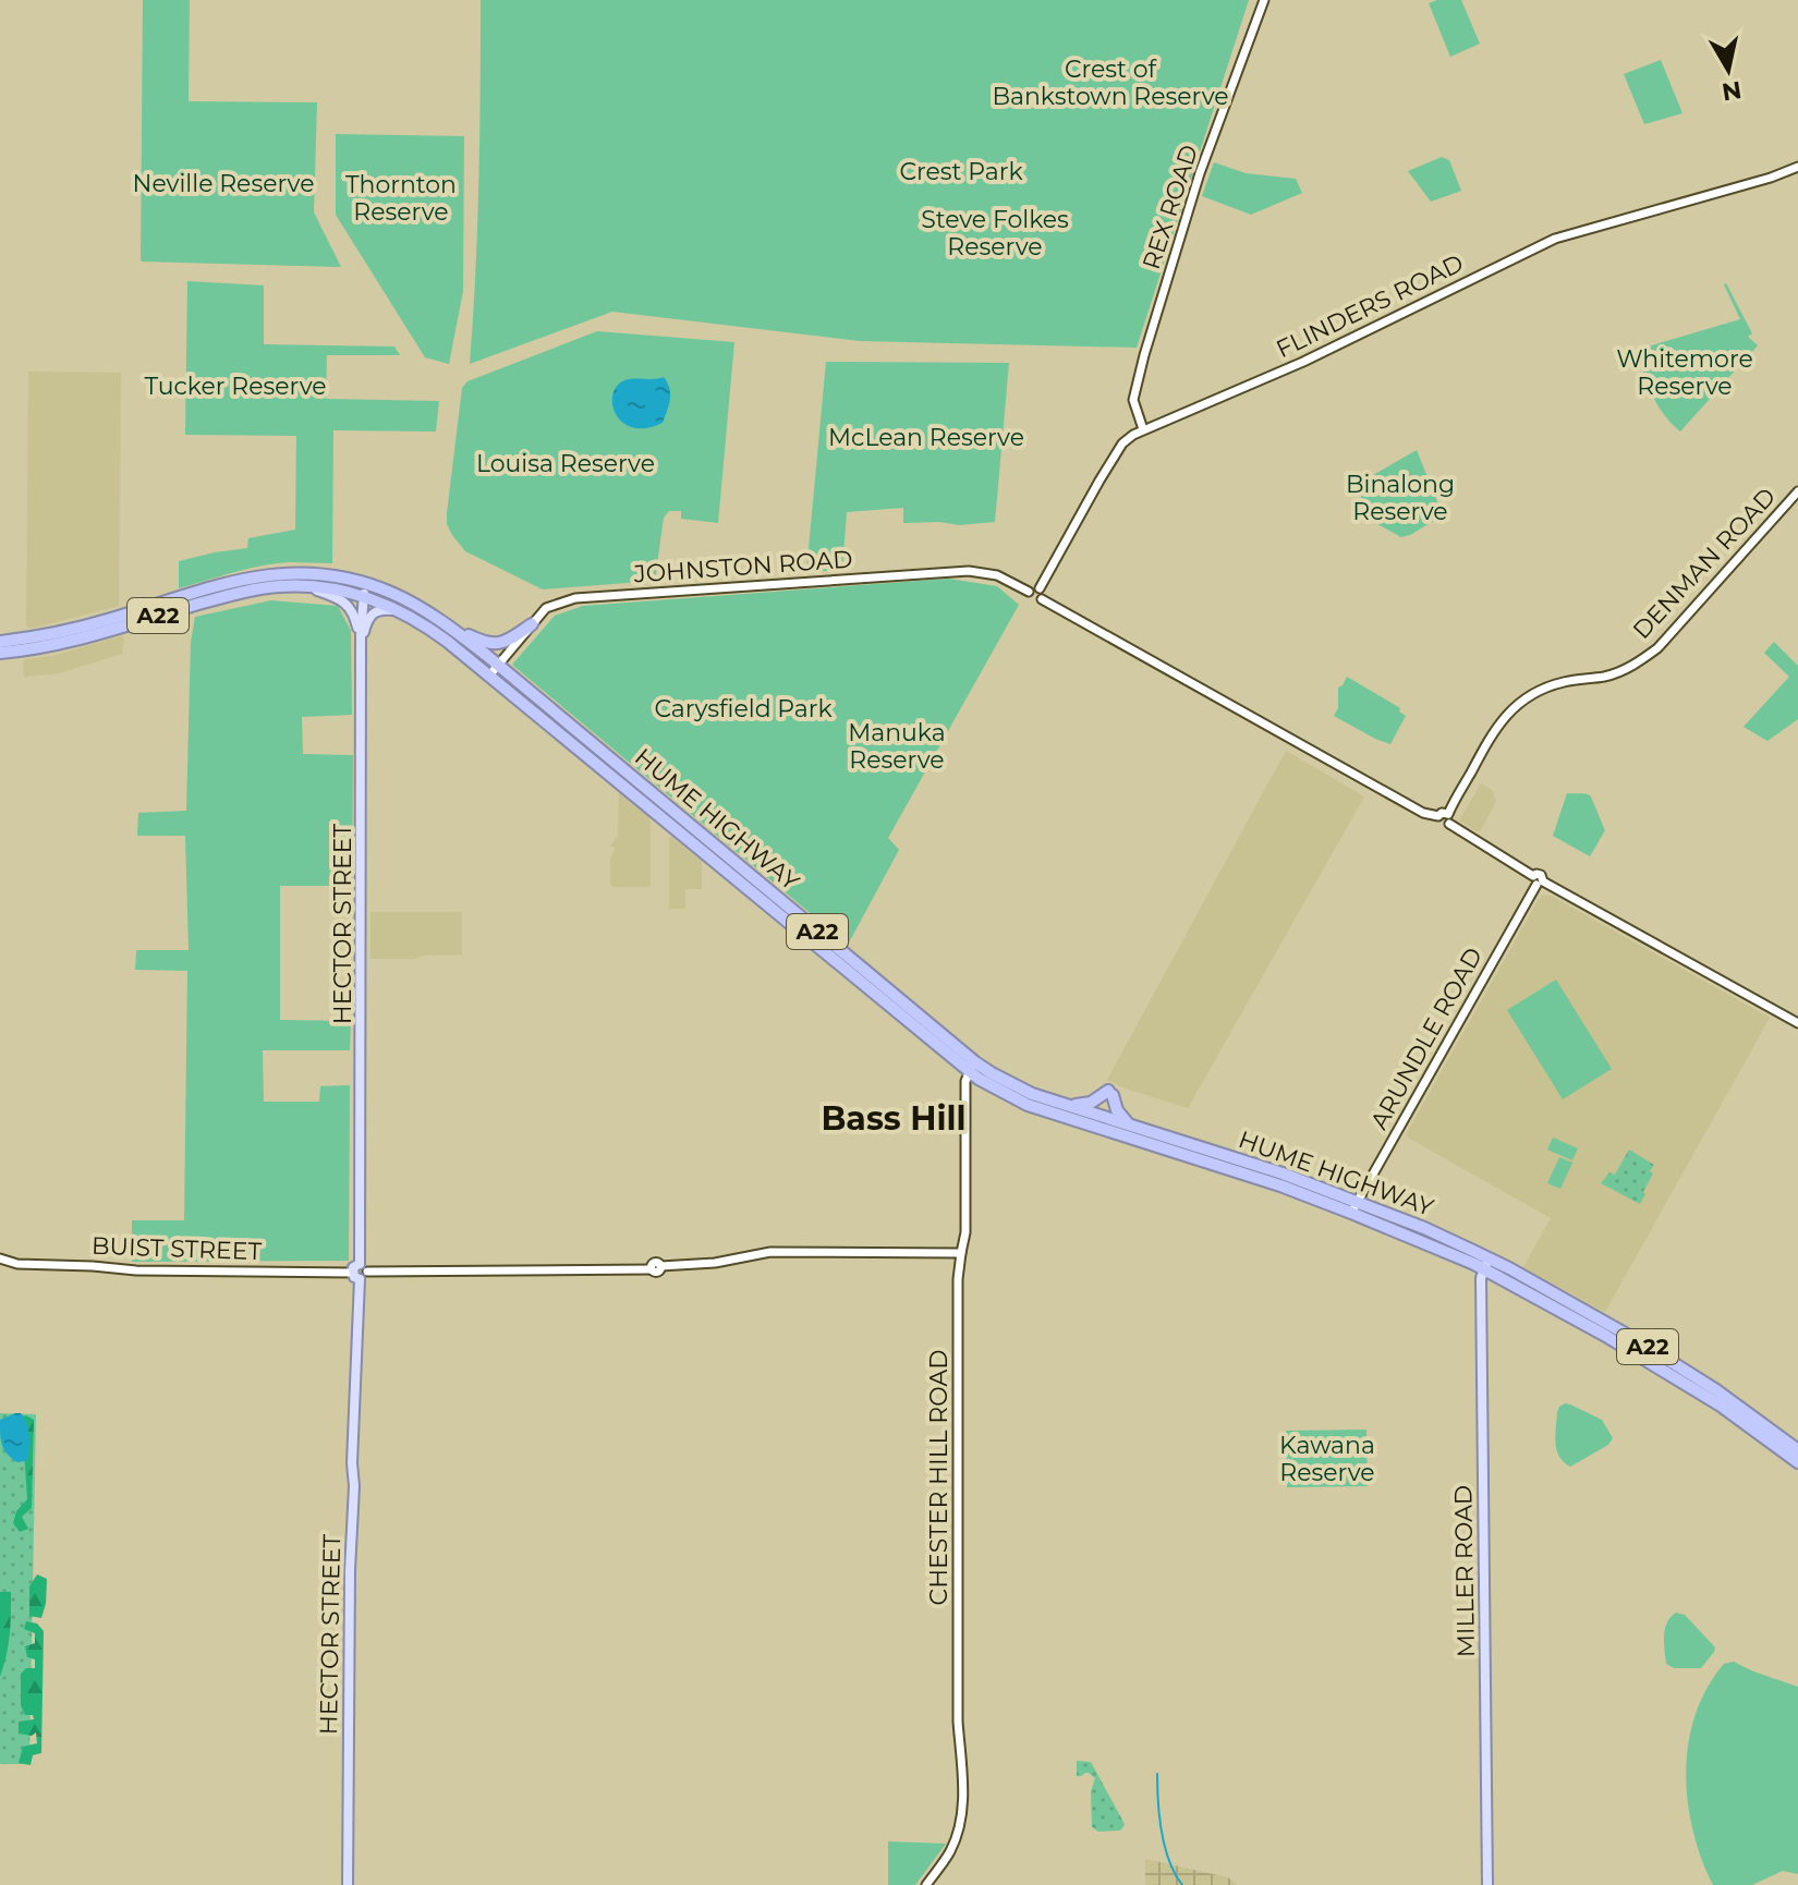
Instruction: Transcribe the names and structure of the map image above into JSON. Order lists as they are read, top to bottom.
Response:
{
  "streets": {
    "highway": ["A22", "HUME HIGHWAY"],
    "main road": ["HECTOR STREET", "MILLER ROAD"],
    "street": [
      "REX ROAD",
      "FLINDERS ROAD",
      "DENMAN ROAD",
      "JOHNSTON ROAD",
      "ARUNDLE ROAD",
      "BUIST STREET",
      "CHESTER HILL ROAD"
    ]
  },
  "crossings": [
    ["REX ROAD", "FLINDERS ROAD"],
    ["FLINDERS ROAD", "JOHNSTON ROAD"],
    ["DENMAN ROAD", "JOHNSTON ROAD"],
    ["JOHNSTON ROAD", "HUME HIGHWAY"],
    ["JOHNSTON ROAD", "ARUNDLE ROAD"],
    ["HUME HIGHWAY", "HECTOR STREET"],
    ["HUME HIGHWAY", "ARUNDLE ROAD"],
    ["HUME HIGHWAY", "CHESTER HILL ROAD"],
    ["HUME HIGHWAY", "MILLER ROAD"],
    ["HECTOR STREET", "BUIST STREET"],
    ["BUIST STREET", "CHESTER HILL ROAD"]
  ],
  "districts": ["Bass Hill"],
  "parks": [
    "Crest of Bankstown Reserve",
    "Crest Park",
    "Neville Reserve",
    "Thornton Reserve",
    "Steve Folkes Reserve",
    "Whitemore Reserve",
    "Tucker Reserve",
    "McLean Reserve",
    "Louisa Reserve",
    "Binalong Reserve",
    "Carysfield Park",
    "Manuka Reserve",
    "Kawana Reserve"
  ],
  "north": "bottom"
}
